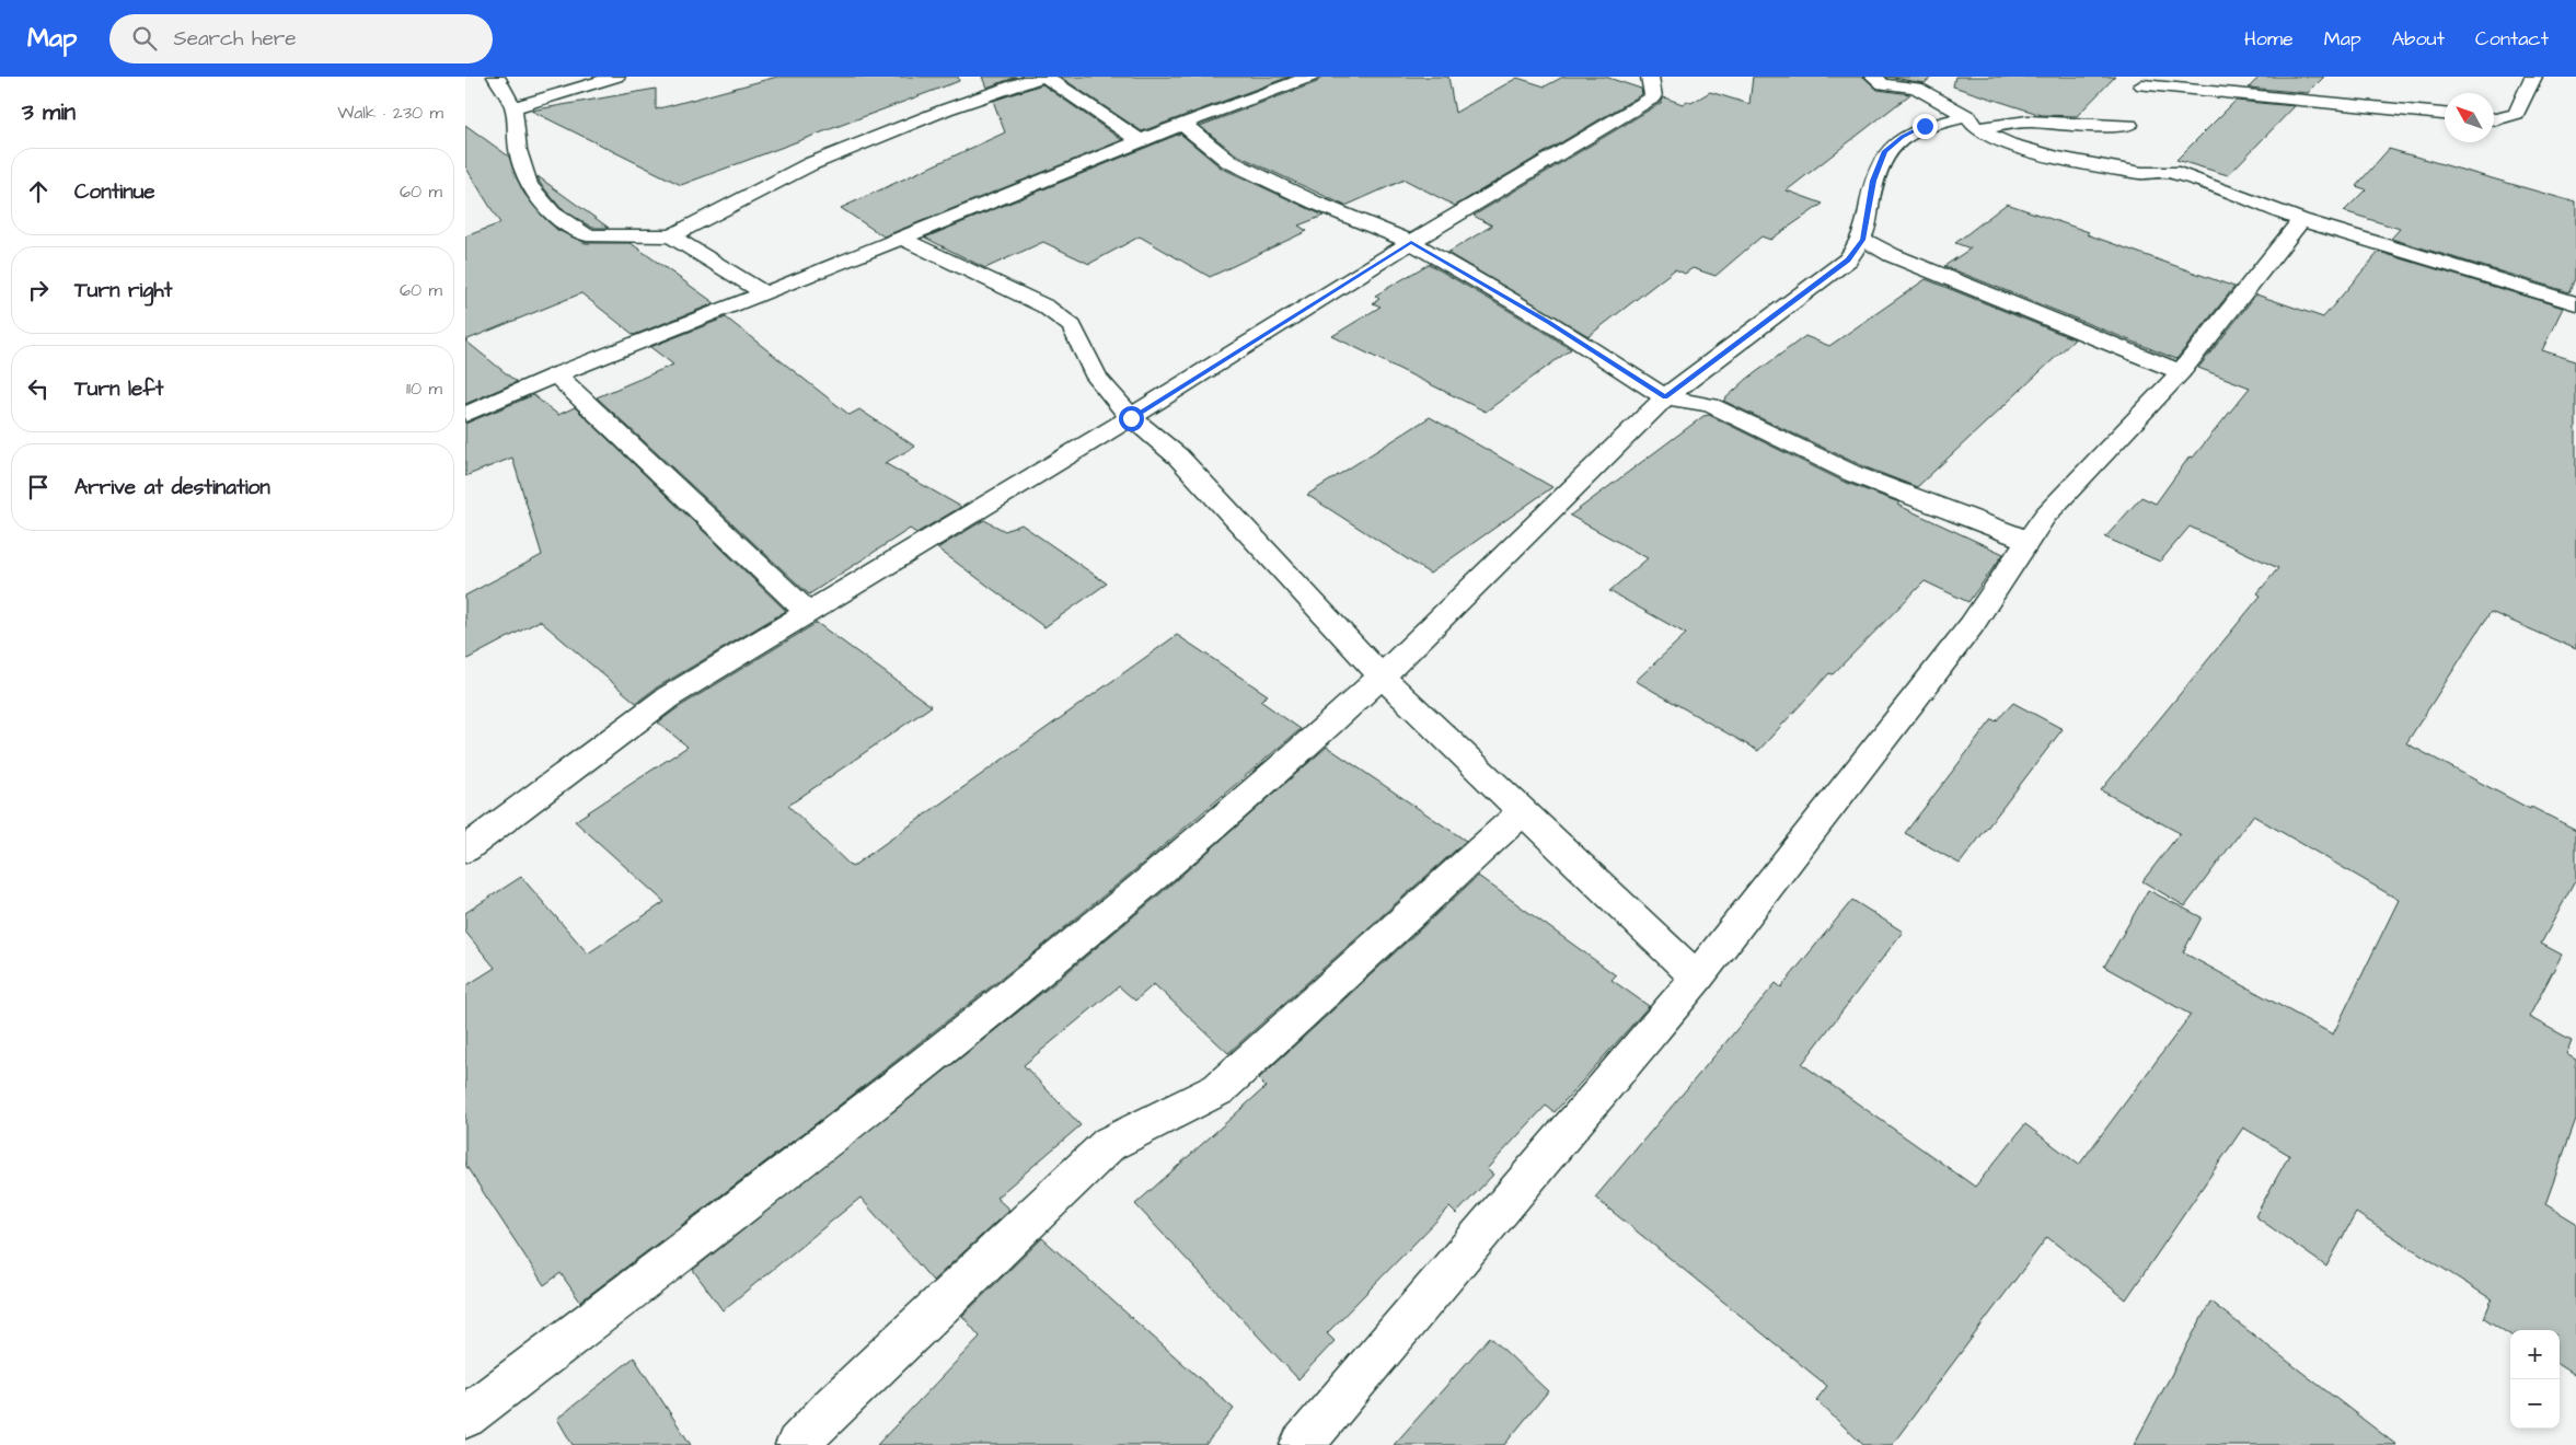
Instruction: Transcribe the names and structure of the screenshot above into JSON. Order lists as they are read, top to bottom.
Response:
{
  "north": "top left",
  "page": {
    "header": "Map",
    "search": "Search here",
    "nav": [
      "Home",
      "Map",
      "About",
      "Contact"
    ],
    "heading": ["3 min", "Walk · 230 m"],
    "list": [
      ["Continue", "60 m"],
      ["Turn right", "60 m"],
      ["Turn left", "110 m"],
      "Arrive at destination"
    ],
    "map_buttons": ["+", "−"]
  }
}
